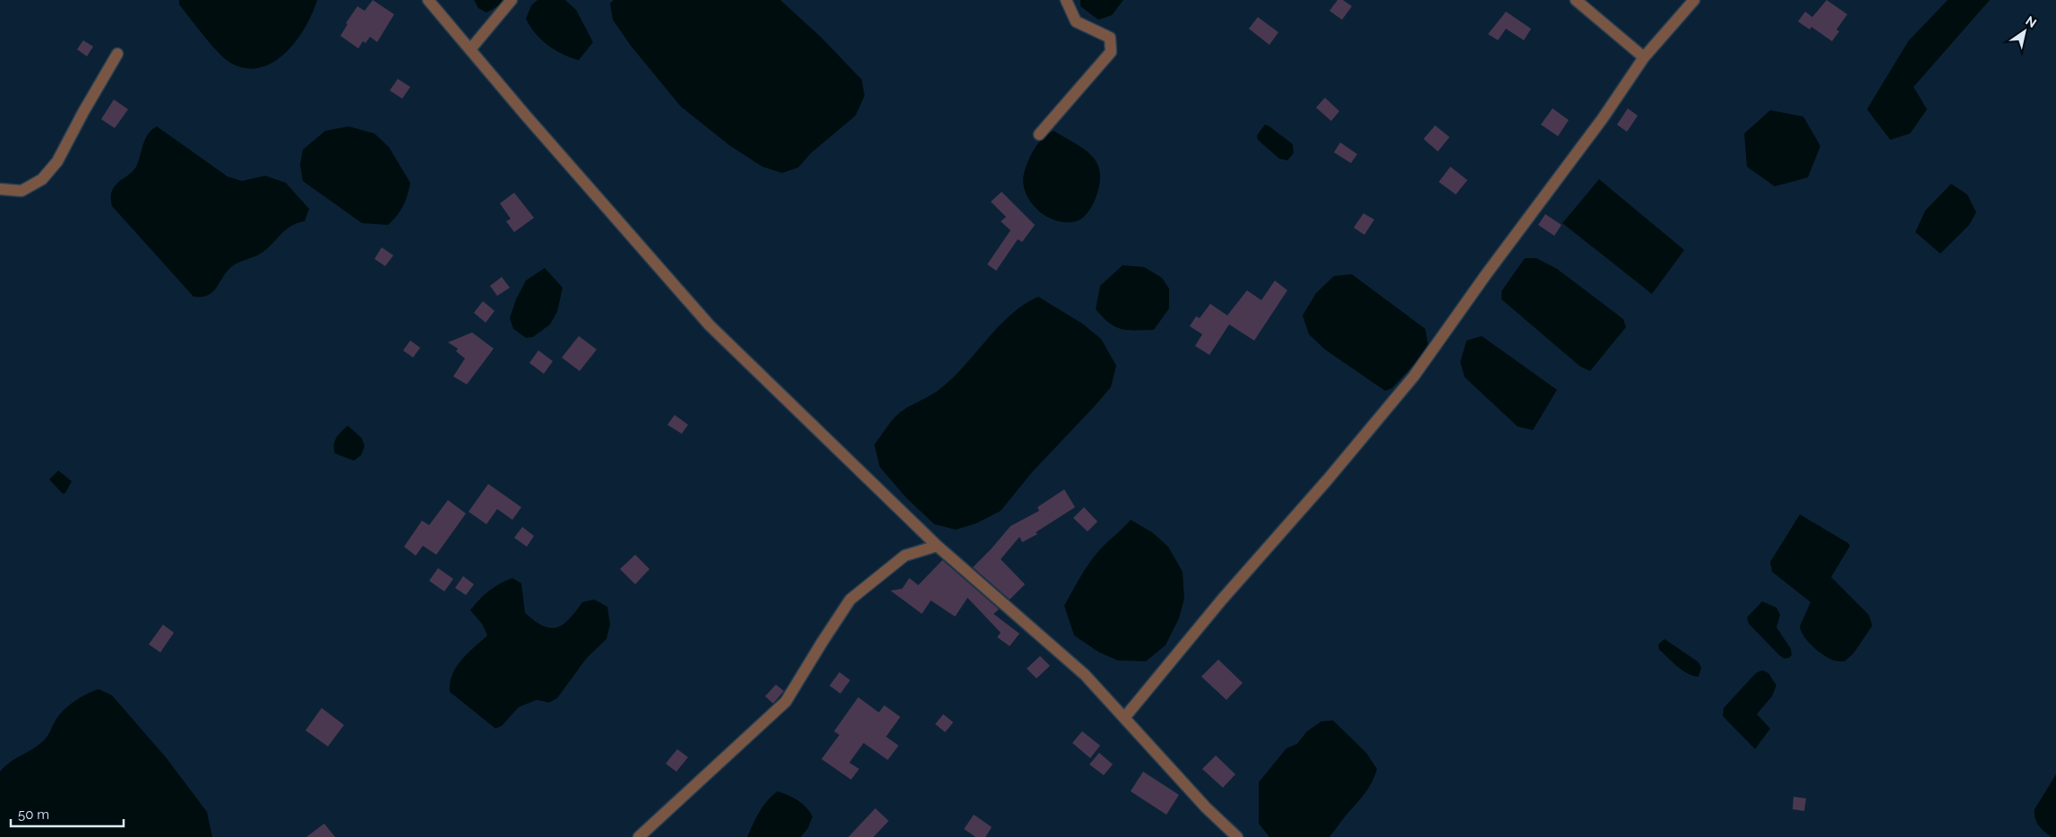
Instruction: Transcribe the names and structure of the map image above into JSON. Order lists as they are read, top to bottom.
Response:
{
  "scale_bar": "50 m",
  "north": "top right"
}
